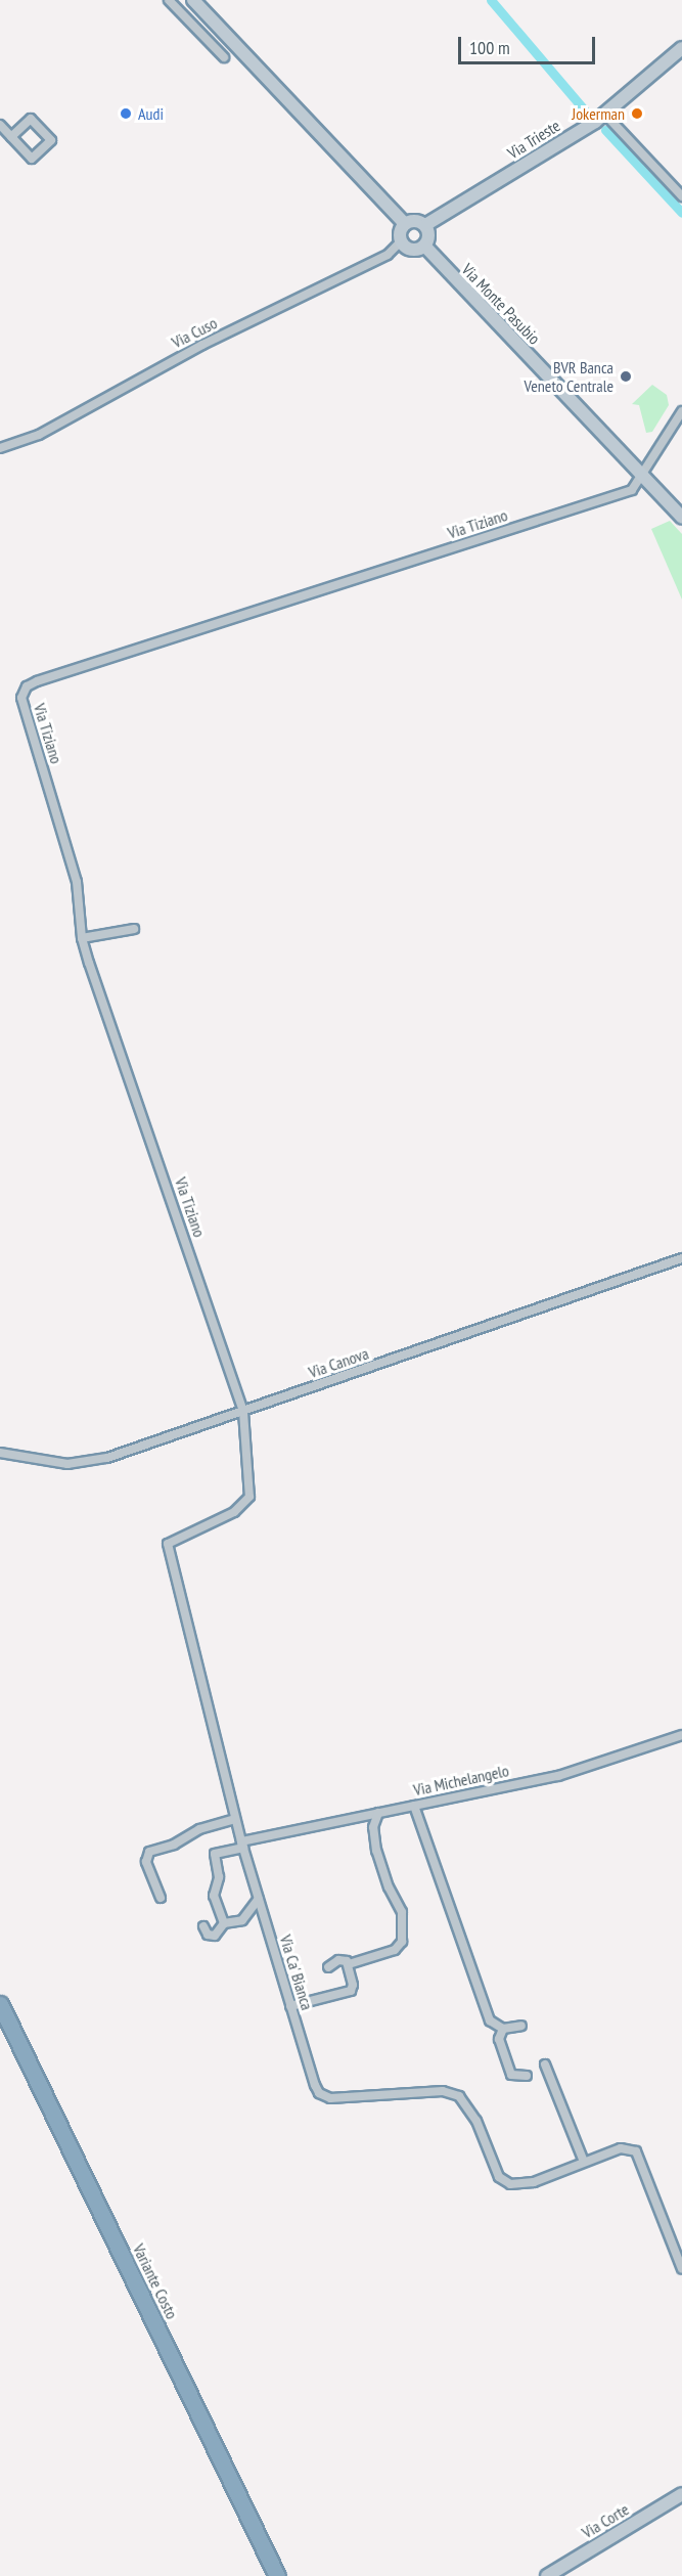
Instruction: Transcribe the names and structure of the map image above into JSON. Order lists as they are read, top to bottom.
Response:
{
  "streets": {
    "highway": ["Variante Costo"],
    "main road": ["Via Trieste", "Via Monte Pasubio", "Via Corte"],
    "street": [
      "Via Cuso",
      "Via Tiziano",
      "Via Canova",
      "Via Michelangelo",
      "Via Ca' Bianca"
    ]
  },
  "crossings": [
    ["Via Trieste", "Via Monte Pasubio"],
    ["Via Trieste", "Via Cuso"],
    ["Via Monte Pasubio", "Via Cuso"],
    ["Via Monte Pasubio", "Via Tiziano"],
    ["Via Tiziano", "Via Canova"],
    ["Via Tiziano", "Via Ca' Bianca"],
    ["Via Canova", "Via Ca' Bianca"],
    ["Via Michelangelo", "Via Ca' Bianca"]
  ],
  "places": ["Audi", "Jokerman", "BVR Banca Veneto Centrale"],
  "scale_bar": "100 m"
}
